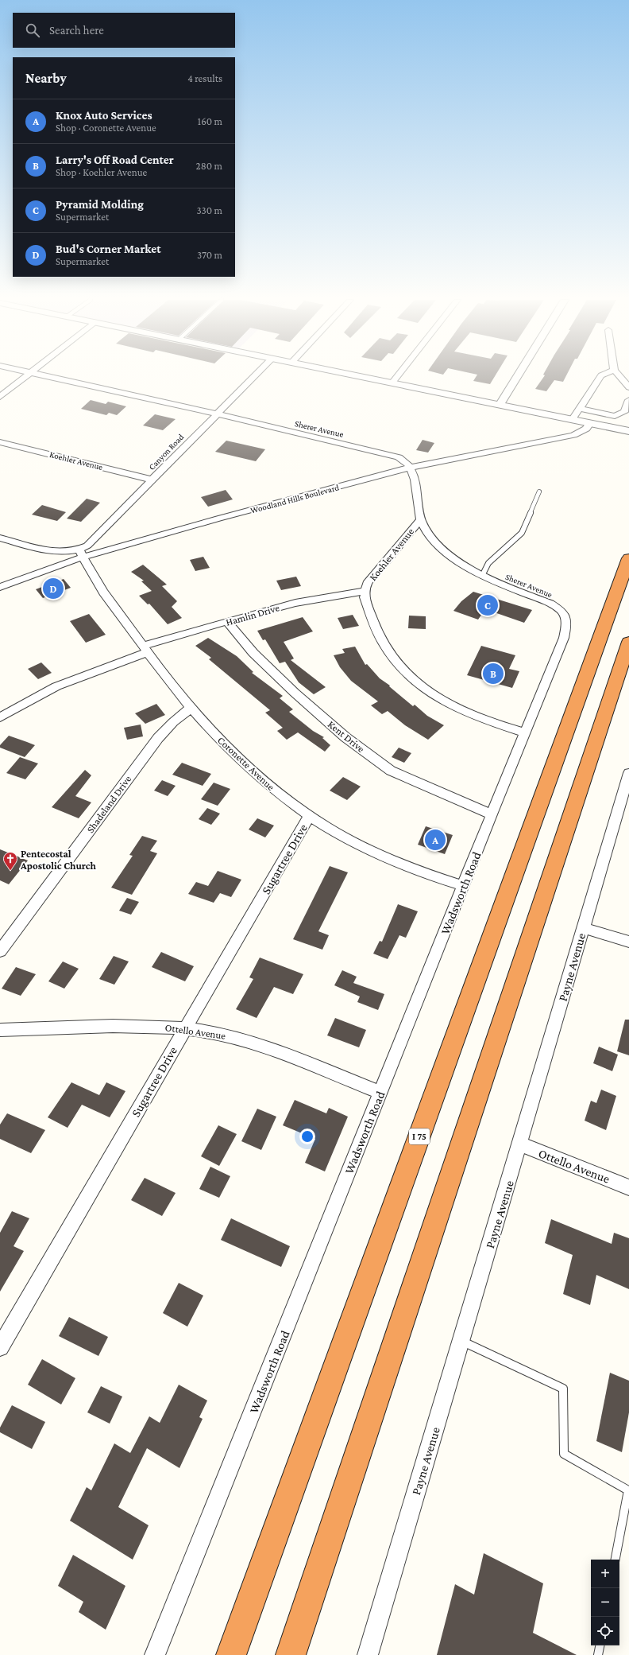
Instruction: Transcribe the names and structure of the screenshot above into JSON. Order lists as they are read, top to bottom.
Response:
{
  "streets": {
    "highway": ["I 75"],
    "street": [
      "Sherer Avenue",
      "Canyon Road",
      "Koehler Avenue",
      "Woodland Hills Boulevard",
      "Hamlin Drive",
      "Kent Drive",
      "Coronette Avenue",
      "Shadeland Drive",
      "Sugartree Drive",
      "Wadsworth Road",
      "Payne Avenue",
      "Ottello Avenue"
    ]
  },
  "crossings": [
    ["Sherer Avenue", "Canyon Road"],
    ["Sherer Avenue", "Koehler Avenue"],
    ["Sherer Avenue", "Woodland Hills Boulevard"],
    ["Sherer Avenue", "Wadsworth Road"],
    ["Canyon Road", "Koehler Avenue"],
    ["Canyon Road", "Woodland Hills Boulevard"],
    ["Canyon Road", "Coronette Avenue"],
    ["Koehler Avenue", "Hamlin Drive"],
    ["Koehler Avenue", "Wadsworth Road"],
    ["Woodland Hills Boulevard", "Coronette Avenue"],
    ["Hamlin Drive", "Kent Drive"],
    ["Hamlin Drive", "Coronette Avenue"],
    ["Kent Drive", "Wadsworth Road"],
    ["Coronette Avenue", "Shadeland Drive"],
    ["Coronette Avenue", "Sugartree Drive"],
    ["Coronette Avenue", "Wadsworth Road"],
    ["Sugartree Drive", "Ottello Avenue"],
    ["Wadsworth Road", "Ottello Avenue"],
    ["Payne Avenue", "Ottello Avenue"]
  ],
  "places": {
    "church": ["Pentecostal Apostolic Church"]
  },
  "page": {
    "search": "Search here",
    "heading": ["Nearby", "4 results"],
    "list": [
      {
        "mark": "A",
        "name": "Knox Auto Services",
        "note": "Shop · Coronette Avenue",
        "value": "160 m"
      },
      {
        "mark": "B",
        "name": "Larry's Off Road Center",
        "note": "Shop · Koehler Avenue",
        "value": "280 m"
      },
      {
        "mark": "C",
        "name": "Pyramid Molding",
        "note": "Supermarket",
        "value": "330 m"
      },
      {
        "mark": "D",
        "name": "Bud's Corner Market",
        "note": "Supermarket",
        "value": "370 m"
      }
    ],
    "pins": [
      "D",
      "C",
      "B",
      "A"
    ],
    "map_buttons": ["+", "−"]
  }
}
